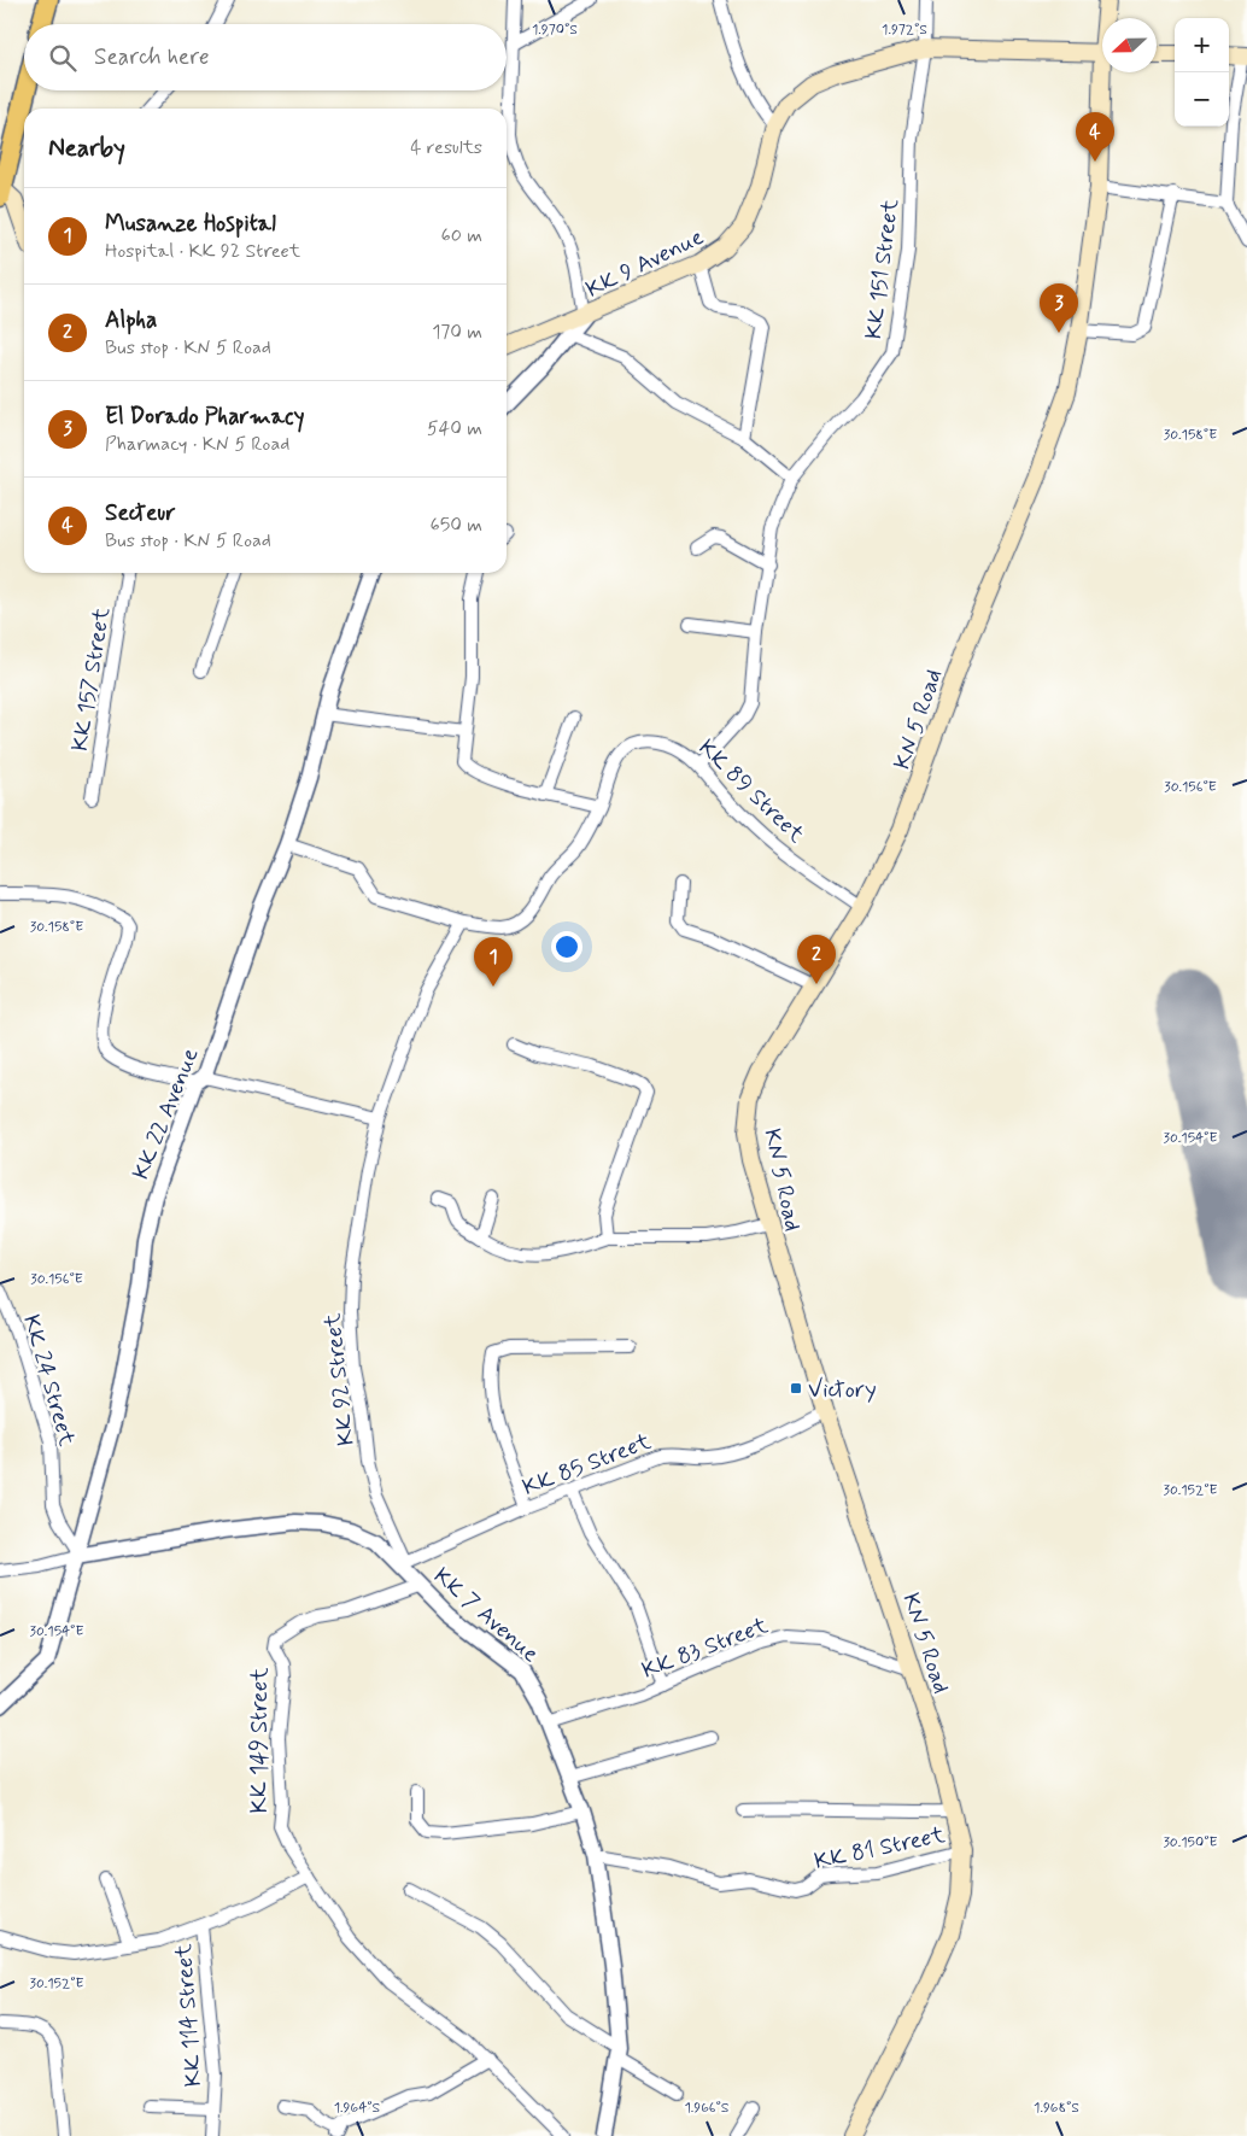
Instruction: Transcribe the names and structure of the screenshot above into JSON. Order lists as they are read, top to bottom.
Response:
{
  "streets": {
    "main road": ["KK 9 Avenue", "KN 5 Road"],
    "street": [
      "KK 151 Street",
      "KK 157 Street",
      "KK 89 Street",
      "KK 22 Avenue",
      "KK 24 Street",
      "KK 92 Street",
      "KK 85 Street",
      "KK 7 Avenue",
      "KK 83 Street",
      "KK 149 Street",
      "KK 81 Street",
      "KK 114 Street"
    ]
  },
  "crossings": [
    ["KK 9 Avenue", "KK 151 Street"],
    ["KK 151 Street", "KK 89 Street"],
    ["KN 5 Road", "KK 89 Street"],
    ["KN 5 Road", "KK 85 Street"],
    ["KN 5 Road", "KK 83 Street"],
    ["KN 5 Road", "KK 81 Street"],
    ["KK 89 Street", "KK 92 Street"],
    ["KK 22 Avenue", "KK 24 Street"],
    ["KK 22 Avenue", "KK 7 Avenue"],
    ["KK 24 Street", "KK 7 Avenue"],
    ["KK 92 Street", "KK 85 Street"],
    ["KK 92 Street", "KK 7 Avenue"],
    ["KK 85 Street", "KK 7 Avenue"],
    ["KK 7 Avenue", "KK 83 Street"],
    ["KK 7 Avenue", "KK 149 Street"],
    ["KK 7 Avenue", "KK 81 Street"],
    ["KK 149 Street", "KK 114 Street"]
  ],
  "places": {
    "transit": ["Victory"]
  },
  "north": "left",
  "page": {
    "map_buttons": ["+", "−"],
    "search": "Search here",
    "heading": ["Nearby", "4 results"],
    "pins": [
      "4",
      "3",
      "2",
      "1"
    ],
    "list": [
      {
        "mark": "1",
        "name": "Musanze Hospital",
        "note": "Hospital · KK 92 Street",
        "value": "60 m"
      },
      {
        "mark": "2",
        "name": "Alpha",
        "note": "Bus stop · KN 5 Road",
        "value": "170 m"
      },
      {
        "mark": "3",
        "name": "El Dorado Pharmacy",
        "note": "Pharmacy · KN 5 Road",
        "value": "540 m"
      },
      {
        "mark": "4",
        "name": "Secteur",
        "note": "Bus stop · KN 5 Road",
        "value": "650 m"
      }
    ]
  },
  "coordinates": [
    "1.970°S",
    "1.972°S",
    "30.158°E",
    "30.156°E",
    "30.154°E",
    "30.152°E",
    "30.150°E",
    "1.964°S",
    "1.966°S",
    "1.968°S"
  ]
}
